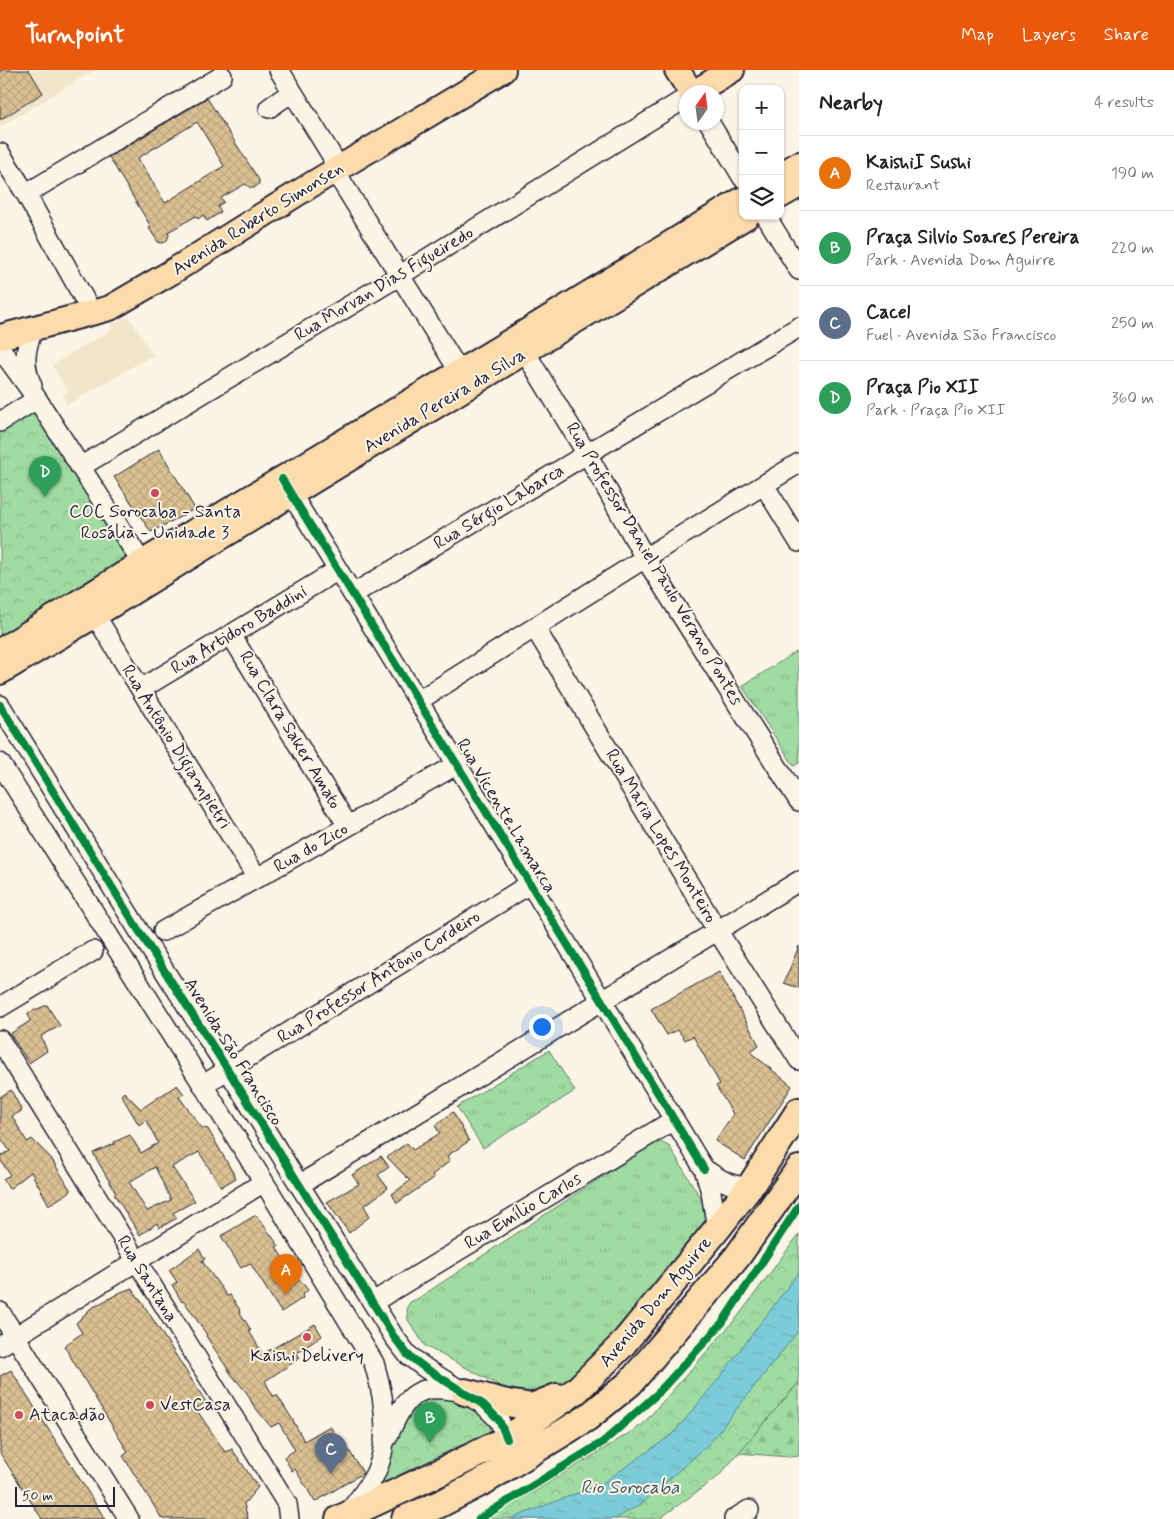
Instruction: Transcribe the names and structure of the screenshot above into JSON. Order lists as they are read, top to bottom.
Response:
{
  "streets": {
    "highway": ["Avenida Dom Aguirre"],
    "main road": ["Avenida Roberto Simonsen", "Avenida Pereira da Silva"],
    "street": [
      "Rua Morvan Dias Figueiredo",
      "Rua Sérgio Labarca",
      "Rua Professor Daniel Paulo Verano Pontes",
      "Rua Artidoro Baddini",
      "Rua Clara Saker Amato",
      "Rua Antônio Digiampietri",
      "Rua Vicente Lamarca",
      "Rua Maria Lopes Monteiro",
      "Rua do Zico",
      "Rua Professor Antônio Cordeiro",
      "Avenida São Francisco",
      "Rua Emílio Carlos",
      "Rua Santana"
    ]
  },
  "crossings": [
    ["Avenida Pereira da Silva", "Rua Professor Daniel Paulo Verano Pontes"],
    ["Avenida Pereira da Silva", "Rua Antônio Digiampietri"],
    ["Avenida Pereira da Silva", "Rua Vicente Lamarca"],
    ["Rua Sérgio Labarca", "Rua Professor Daniel Paulo Verano Pontes"],
    ["Rua Sérgio Labarca", "Rua Vicente Lamarca"],
    ["Rua Artidoro Baddini", "Rua Clara Saker Amato"],
    ["Rua Artidoro Baddini", "Rua Antônio Digiampietri"],
    ["Rua Artidoro Baddini", "Rua Vicente Lamarca"],
    ["Rua Clara Saker Amato", "Rua do Zico"],
    ["Rua Antônio Digiampietri", "Rua do Zico"],
    ["Rua Vicente Lamarca", "Rua do Zico"],
    ["Rua Vicente Lamarca", "Rua Professor Antônio Cordeiro"],
    ["Rua Vicente Lamarca", "Rua Emílio Carlos"],
    ["Rua Vicente Lamarca", "Avenida Dom Aguirre"],
    ["Rua do Zico", "Avenida São Francisco"],
    ["Rua Professor Antônio Cordeiro", "Avenida São Francisco"],
    ["Avenida São Francisco", "Rua Emílio Carlos"],
    ["Avenida São Francisco", "Avenida Dom Aguirre"]
  ],
  "water": ["Rio Sorocaba"],
  "places": [
    "COC Sorocaba - Santa Rosália - Unidade 3",
    "Kaishi Delivery",
    "VestCasa",
    "Atacadão"
  ],
  "scale_bar": "50 m",
  "north": "top",
  "page": {
    "header": "Turnpoint",
    "nav": ["Map", "Layers", "Share"],
    "heading": ["Nearby", "4 results"],
    "map_buttons": ["+", "−"],
    "list": [
      {
        "mark": "A",
        "name": "KaishiI Sushi",
        "note": "Restaurant",
        "value": "190 m"
      },
      {
        "mark": "B",
        "name": "Praça Silvio Soares Pereira",
        "note": "Park · Avenida Dom Aguirre",
        "value": "220 m"
      },
      {
        "mark": "C",
        "name": "Cacel",
        "note": "Fuel · Avenida São Francisco",
        "value": "250 m"
      },
      {
        "mark": "D",
        "name": "Praça Pio XII",
        "note": "Park · Praça Pio XII",
        "value": "360 m"
      }
    ],
    "pins": [
      "D",
      "A",
      "B",
      "C"
    ],
    "scale": "50 m"
  }
}
